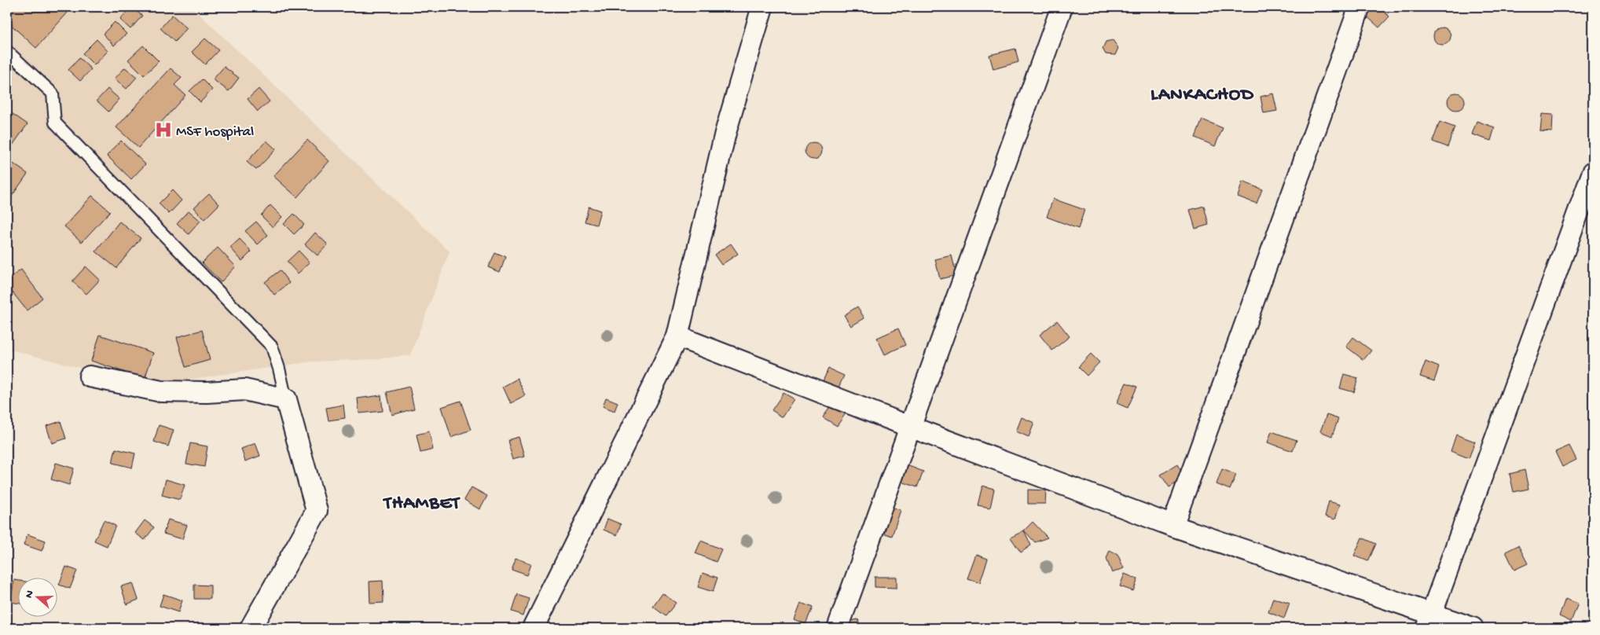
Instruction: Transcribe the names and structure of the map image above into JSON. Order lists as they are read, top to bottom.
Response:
{
  "districts": ["LANKACHOD", "THAMBET"],
  "places": {
    "hospital": ["MSF hospital"]
  },
  "north": "left"
}
